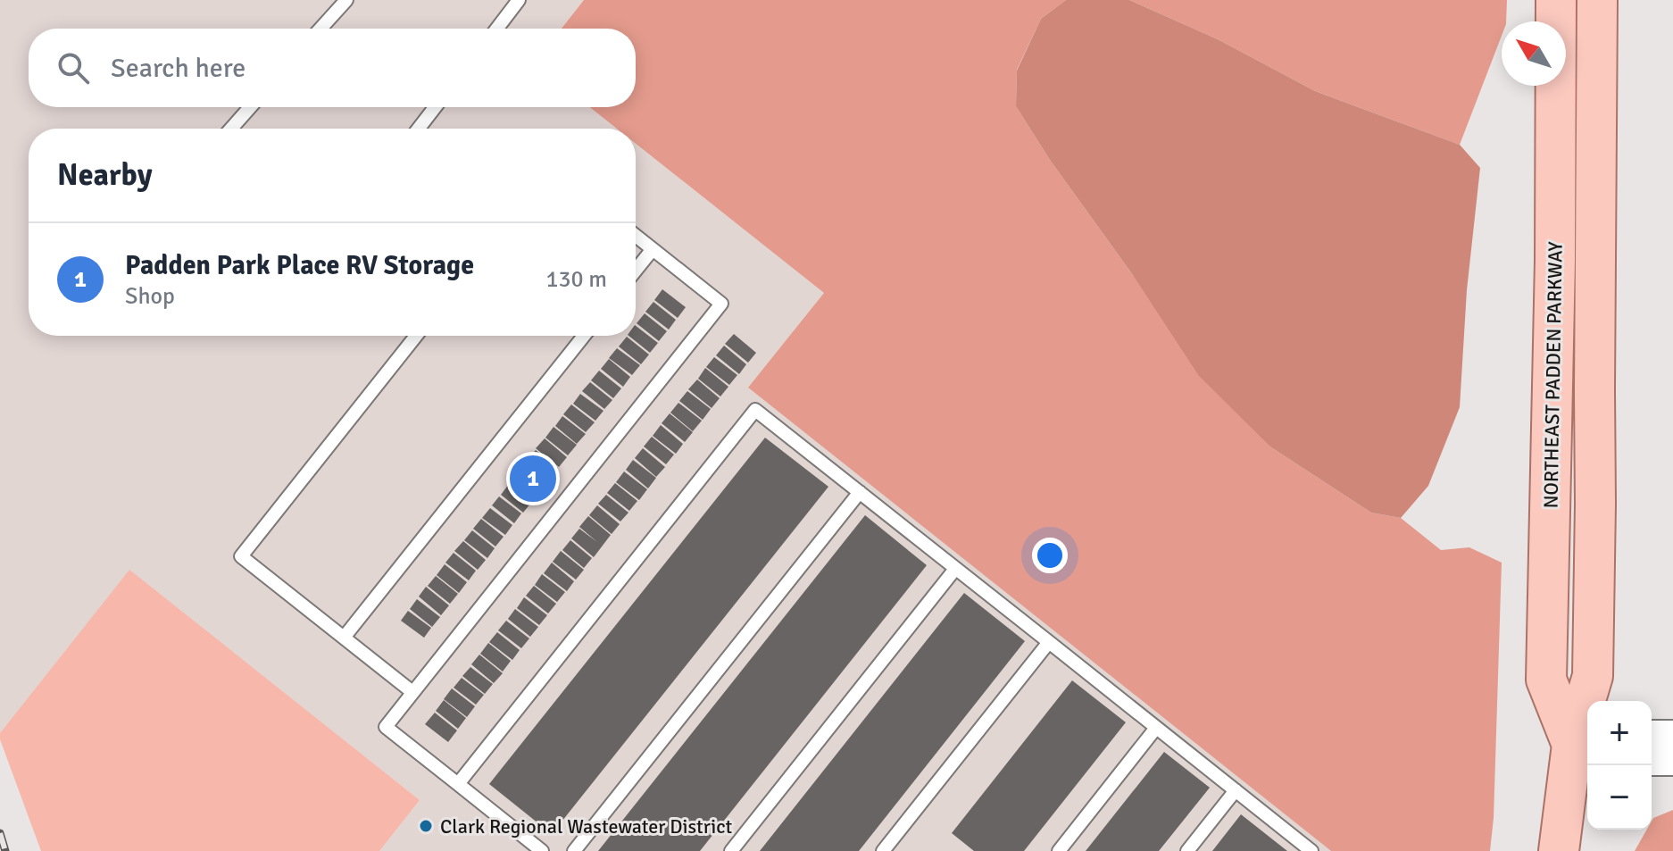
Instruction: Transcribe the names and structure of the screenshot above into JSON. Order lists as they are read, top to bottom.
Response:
{
  "streets": {
    "main road": ["NORTHEAST PADDEN PARKWAY"]
  },
  "places": ["Clark Regional Wastewater District"],
  "north": "top left",
  "page": {
    "search": "Search here",
    "heading": "Nearby",
    "list": [
      {
        "mark": "1",
        "name": "Padden Park Place RV Storage",
        "note": "Shop",
        "value": "130 m"
      }
    ],
    "pins": "1",
    "map_buttons": ["+", "−"]
  }
}
